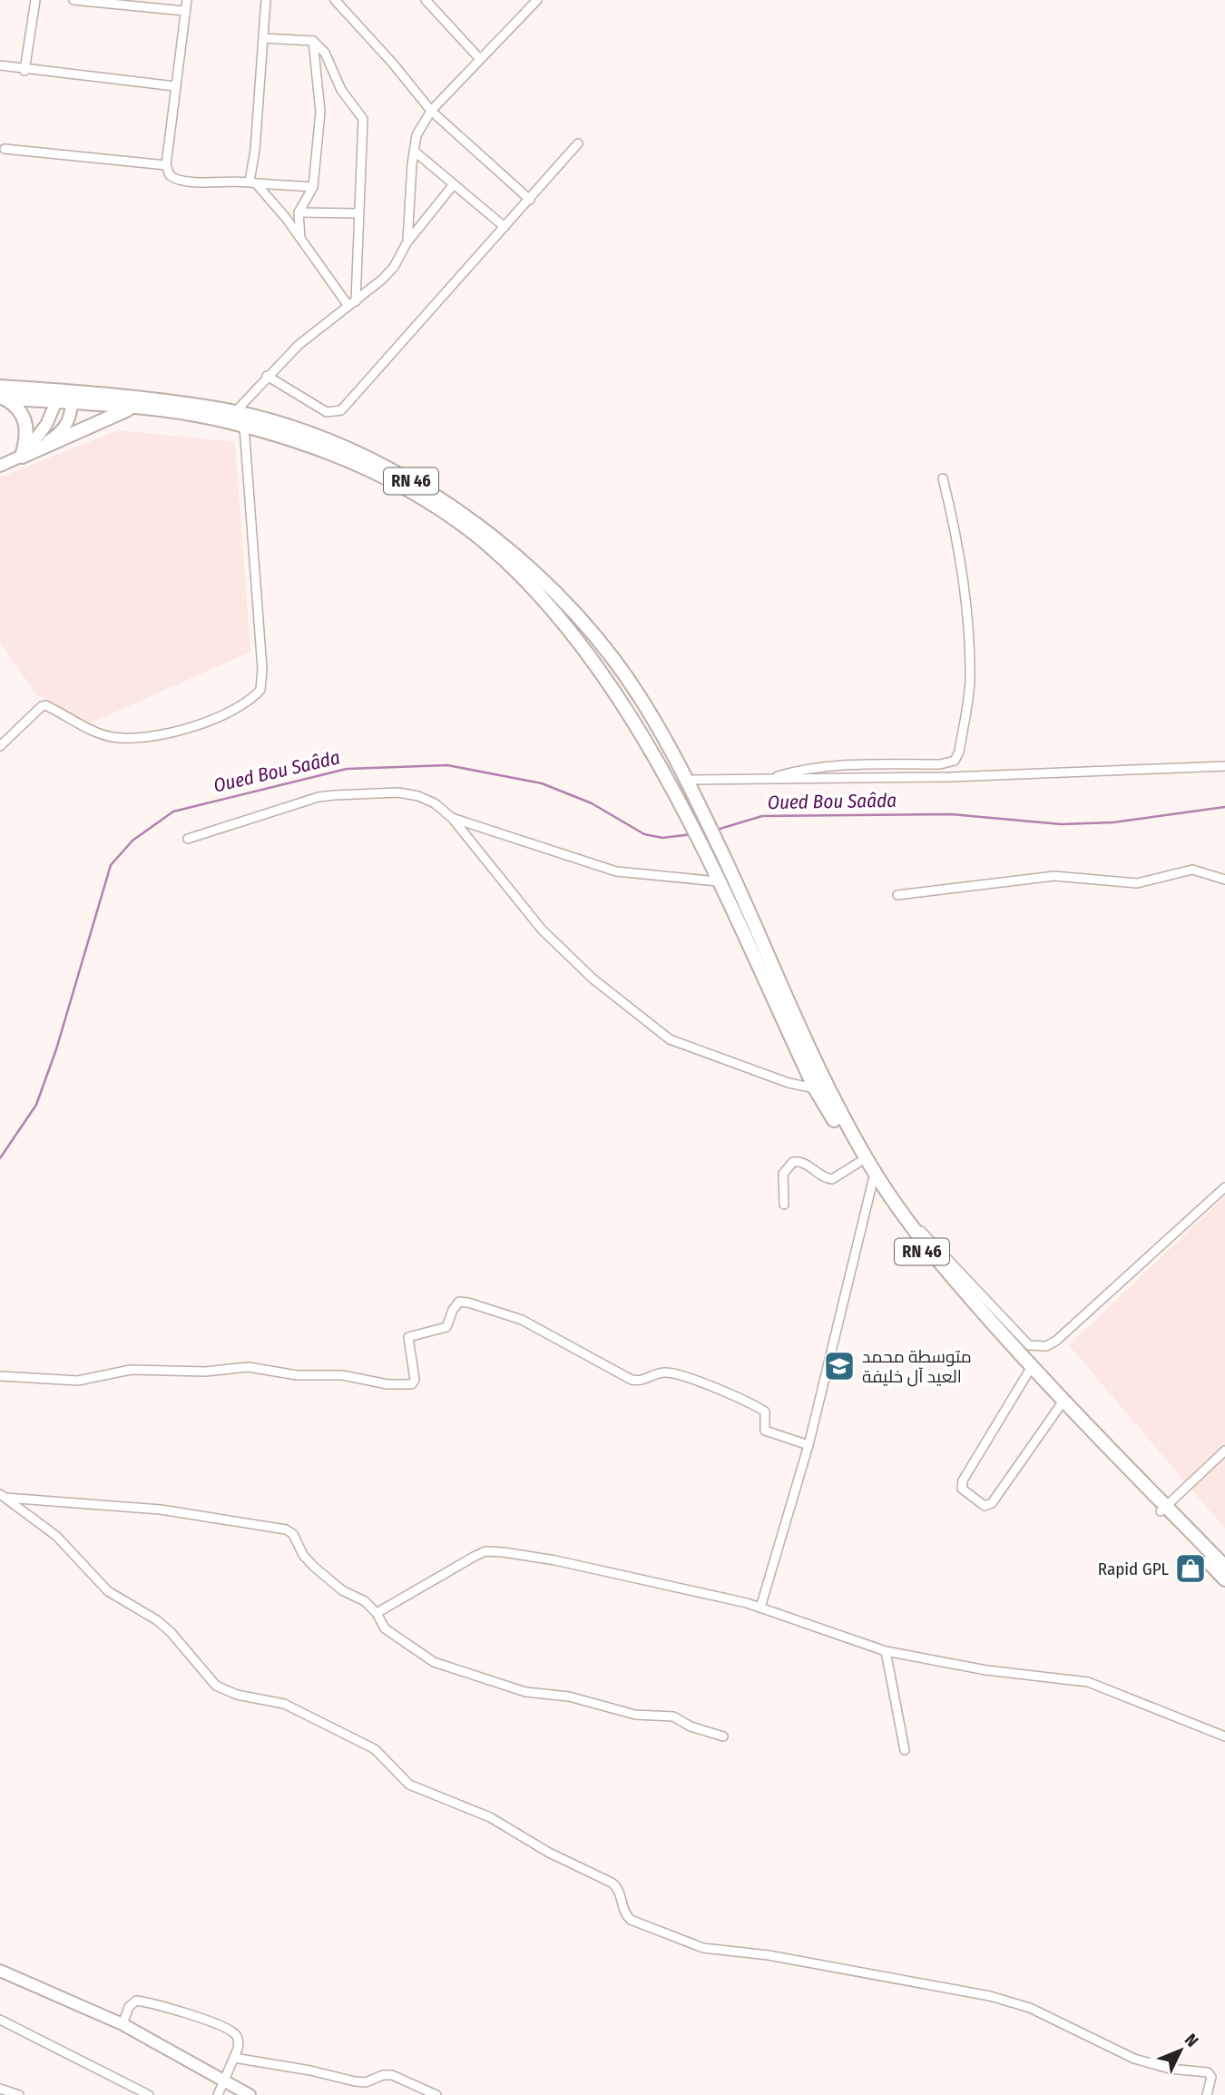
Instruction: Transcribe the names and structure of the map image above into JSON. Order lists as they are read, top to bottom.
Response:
{
  "streets": {
    "main road": ["RN 46"]
  },
  "water": ["Oued Bou Saâda"],
  "places": {
    "school or university": ["متوسطة محمد العيد آل خليفة"],
    "shop": ["Rapid GPL"]
  },
  "north": "top right"
}
